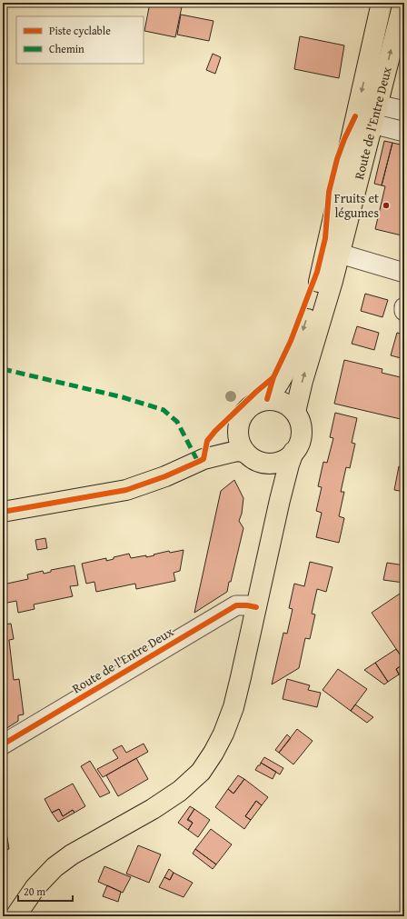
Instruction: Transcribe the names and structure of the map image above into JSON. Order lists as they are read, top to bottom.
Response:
{
  "streets": {
    "main road": ["Route de l'Entre Deux"]
  },
  "places": ["Fruits et légumes"],
  "legend": ["Piste cyclable", "Chemin"],
  "scale_bar": "20 m"
}
